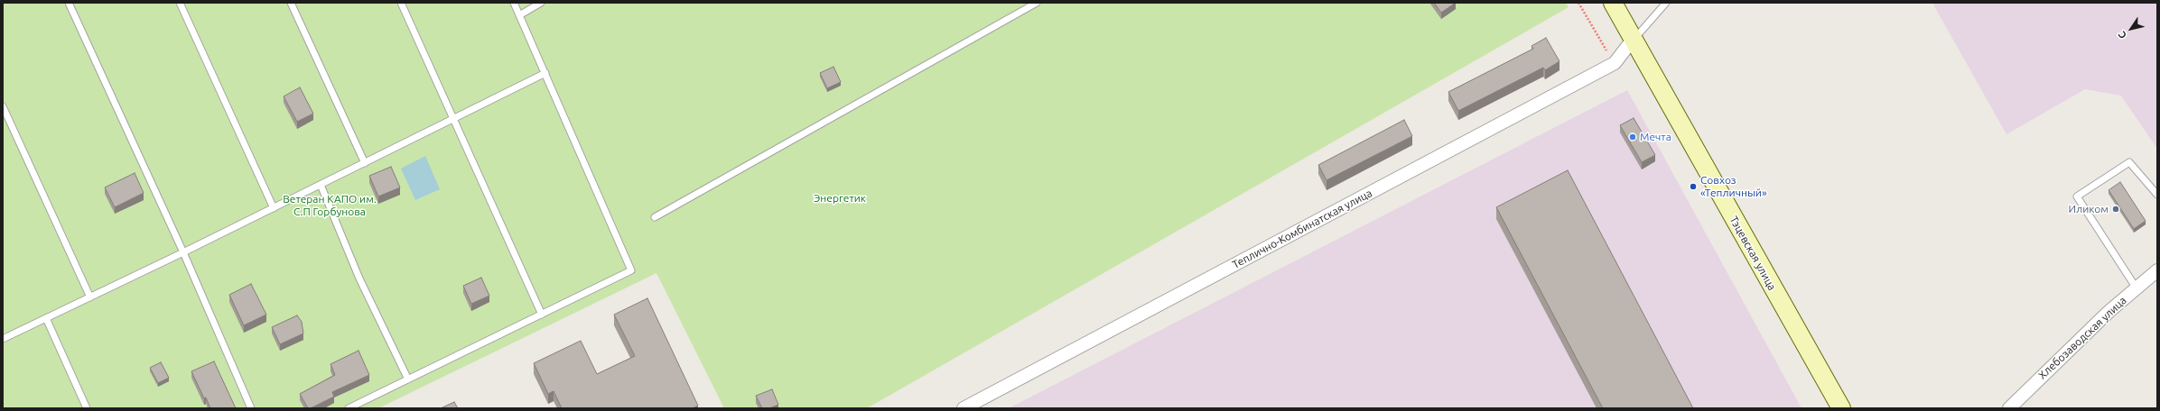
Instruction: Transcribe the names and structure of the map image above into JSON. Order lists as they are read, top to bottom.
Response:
{
  "streets": {
    "main road": ["Тэцевская улица"],
    "street": ["Теплично-Комбинатская улица", "Хлебозаводская улица"]
  },
  "crossings": [
    ["Теплично-Комбинатская улица", "Тэцевская улица"]
  ],
  "parks": ["Энергетик", "Ветеран КАПО им. С.П Горбунова"],
  "places": ["Мечта", "Совхоз «Тепличный»", "Иликом"],
  "north": "bottom left"
}
